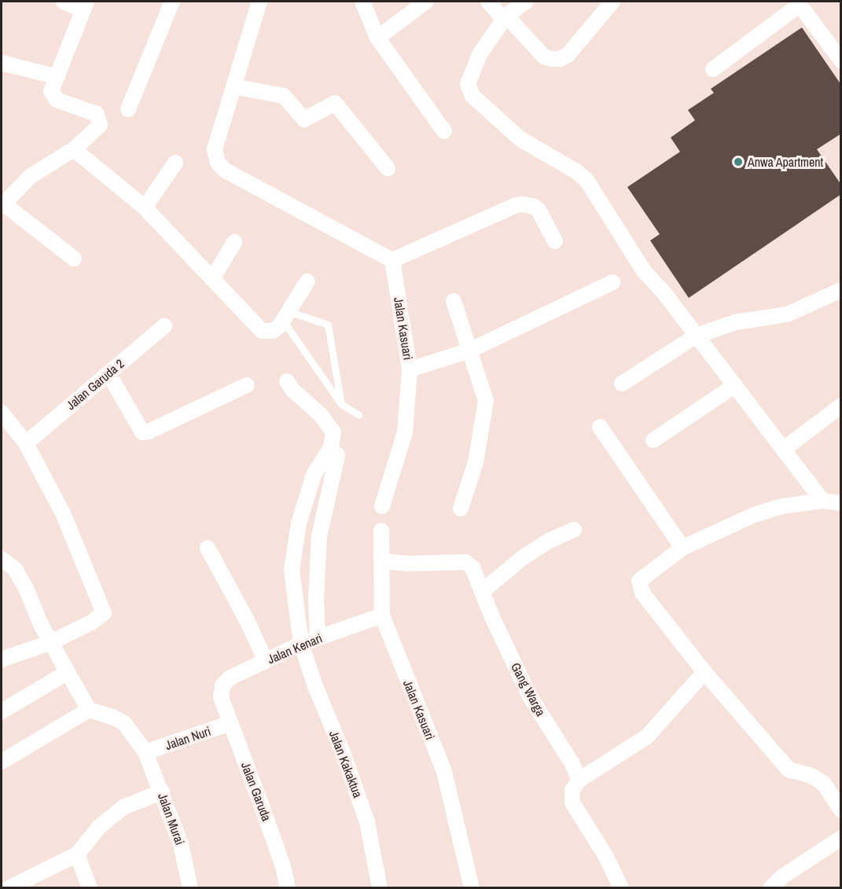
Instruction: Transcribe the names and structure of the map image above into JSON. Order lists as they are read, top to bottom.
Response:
{
  "streets": {
    "street": [
      "Jalan Kasuari",
      "Jalan Garuda 2",
      "Jalan Kenari",
      "Gang Warga",
      "Jalan Nuri",
      "Jalan Kakaktua",
      "Jalan Garuda",
      "Jalan Murai"
    ]
  },
  "crossings": [
    ["Jalan Kasuari", "Jalan Kenari"],
    ["Jalan Kasuari", "Gang Warga"],
    ["Jalan Kenari", "Jalan Kakaktua"],
    ["Jalan Kenari", "Jalan Garuda"],
    ["Jalan Nuri", "Jalan Garuda"],
    ["Jalan Nuri", "Jalan Murai"]
  ],
  "places": ["Anwa Apartment"]
}
